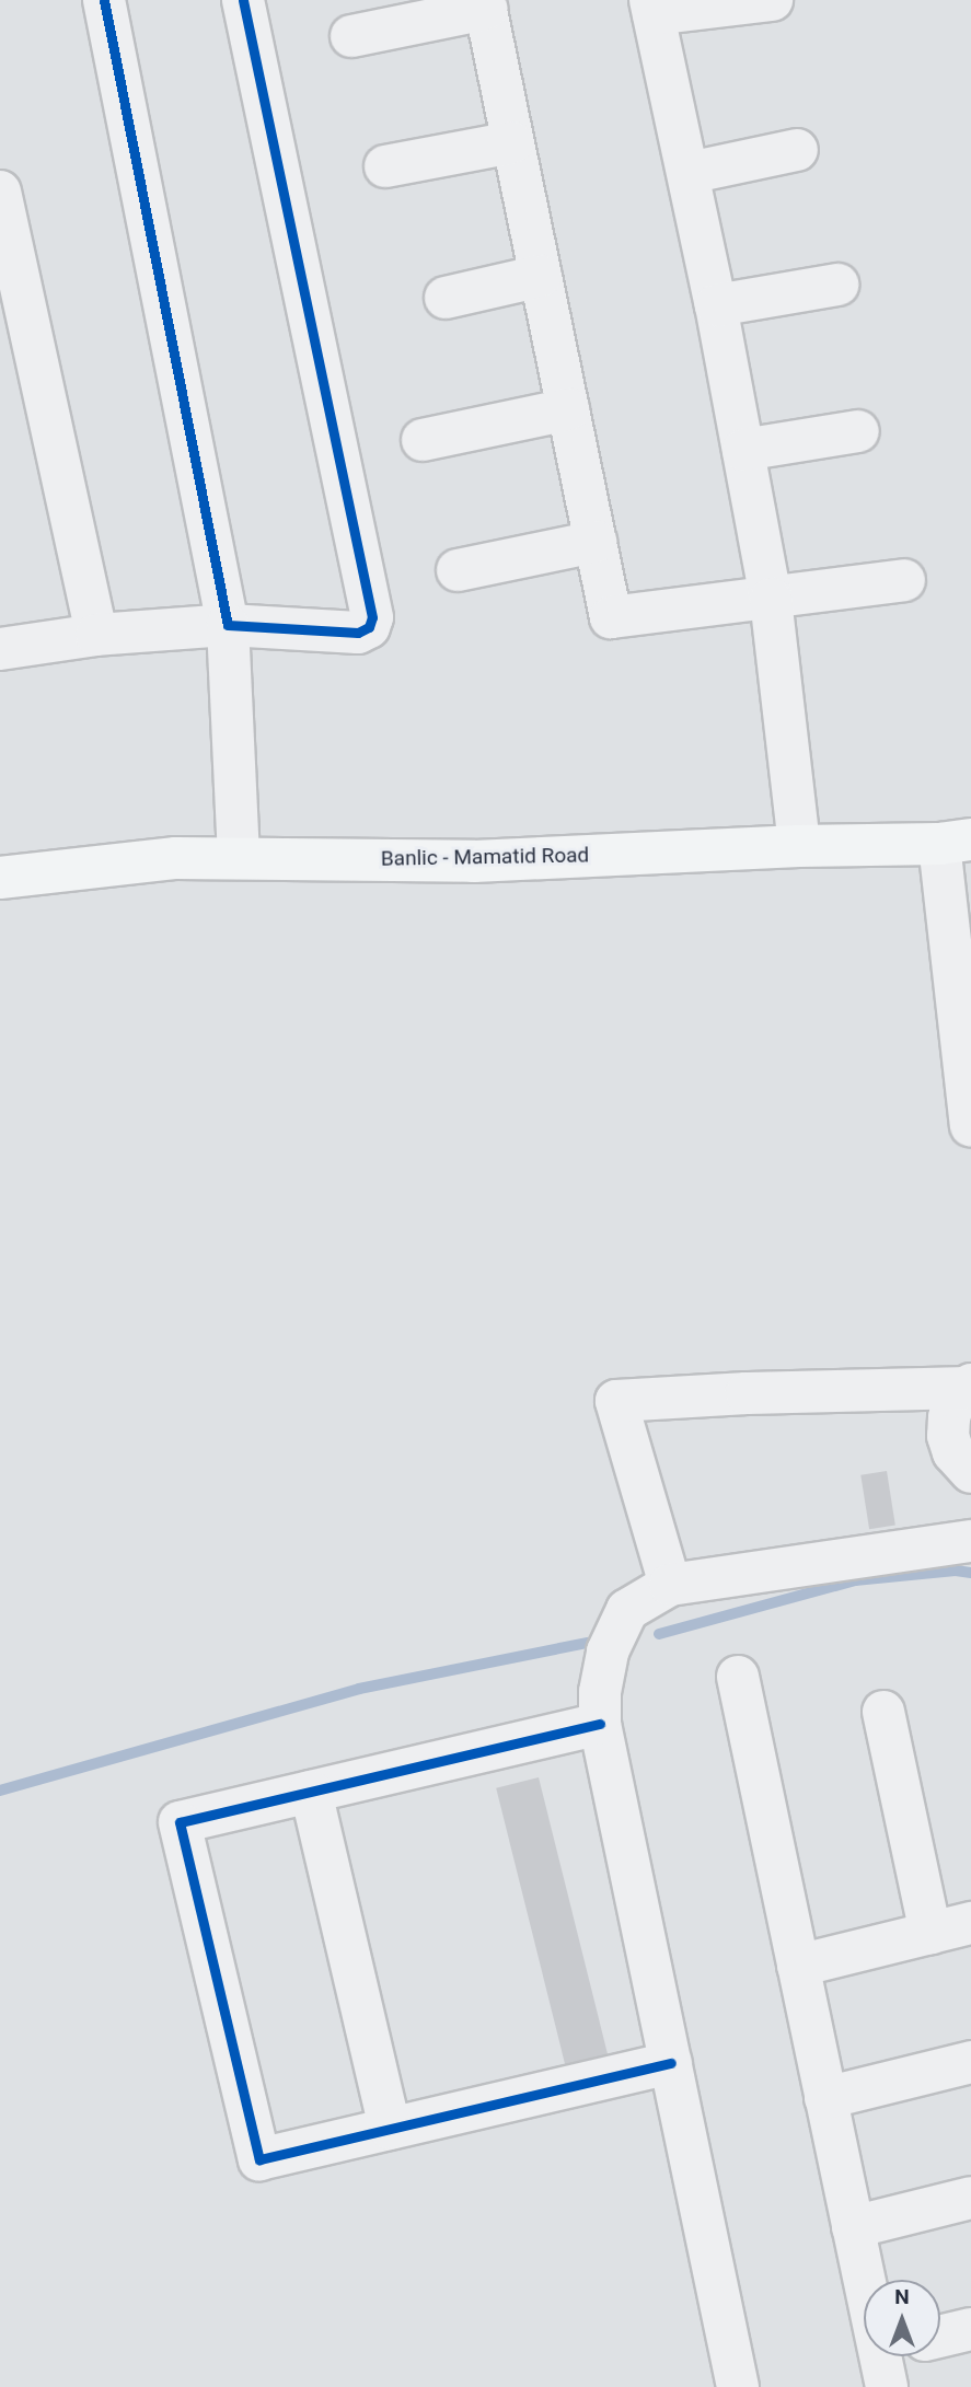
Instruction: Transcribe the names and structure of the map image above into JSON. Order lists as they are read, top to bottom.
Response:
{
  "streets": {
    "main road": ["Banlic - Mamatid Road"]
  },
  "north": "top"
}
